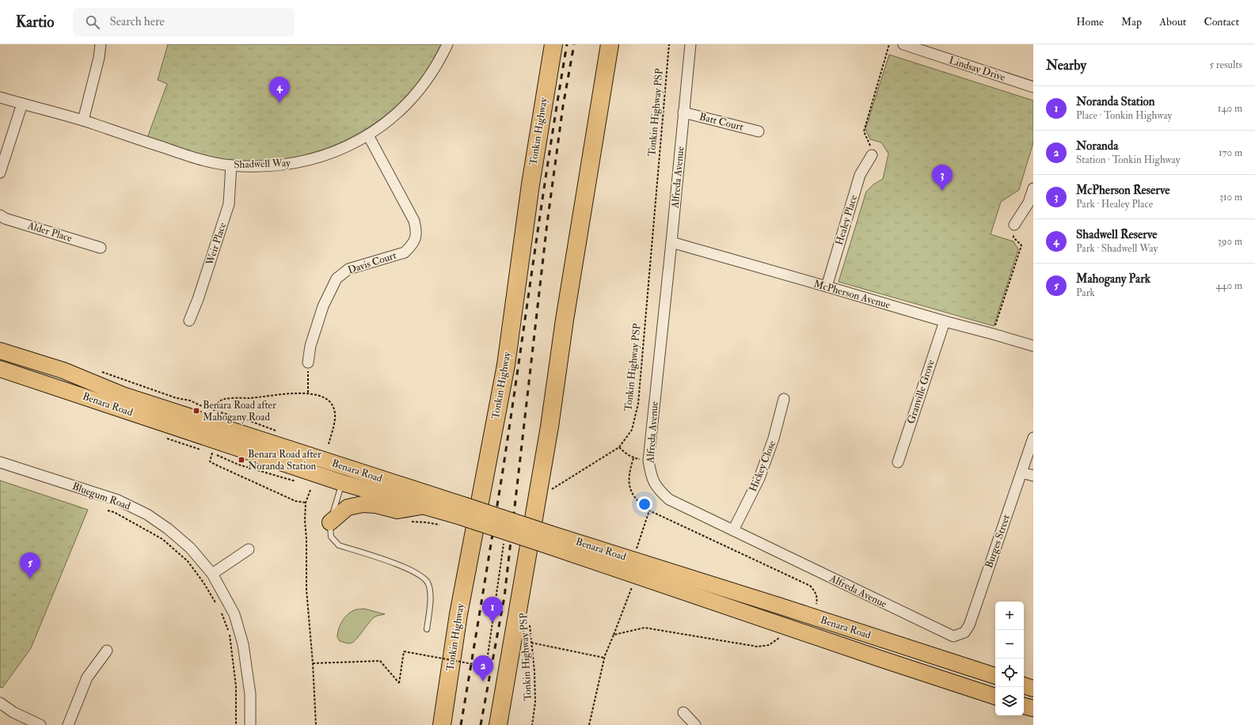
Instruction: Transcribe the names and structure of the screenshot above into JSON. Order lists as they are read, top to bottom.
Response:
{
  "streets": {
    "highway": ["Tonkin Highway"],
    "main road": ["Benara Road"],
    "street": [
      "Lindsay Drive",
      "Batt Court",
      "Shadwell Way",
      "Alfreda Avenue",
      "Healey Place",
      "Alder Place",
      "Weir Place",
      "Davis Court",
      "McPherson Avenue",
      "Granville Grove",
      "Hickey Close",
      "Bluegum Road",
      "Burges Street"
    ],
    "path": ["Tonkin Highway PSP"]
  },
  "crossings": [
    ["Batt Court", "Alfreda Avenue"],
    ["Shadwell Way", "Weir Place"],
    ["Shadwell Way", "Davis Court"],
    ["Alfreda Avenue", "McPherson Avenue"],
    ["Alfreda Avenue", "Hickey Close"],
    ["Alfreda Avenue", "Burges Street"],
    ["Healey Place", "McPherson Avenue"],
    ["McPherson Avenue", "Granville Grove"]
  ],
  "places": {
    "transit": ["Benara Road after Mahogany Road", "Benara Road after Noranda Station"]
  },
  "page": {
    "header": "Kartio",
    "search": "Search here",
    "nav": [
      "Home",
      "Map",
      "About",
      "Contact"
    ],
    "heading": ["Nearby", "5 results"],
    "pins": [
      "4",
      "3",
      "5",
      "1",
      "2"
    ],
    "list": [
      {
        "mark": "1",
        "name": "Noranda Station",
        "note": "Place · Tonkin Highway",
        "value": "140 m"
      },
      {
        "mark": "2",
        "name": "Noranda",
        "note": "Station · Tonkin Highway",
        "value": "170 m"
      },
      {
        "mark": "3",
        "name": "McPherson Reserve",
        "note": "Park · Healey Place",
        "value": "310 m"
      },
      {
        "mark": "4",
        "name": "Shadwell Reserve",
        "note": "Park · Shadwell Way",
        "value": "390 m"
      },
      {
        "mark": "5",
        "name": "Mahogany Park",
        "note": "Park",
        "value": "440 m"
      }
    ],
    "map_buttons": ["+", "−"]
  }
}
